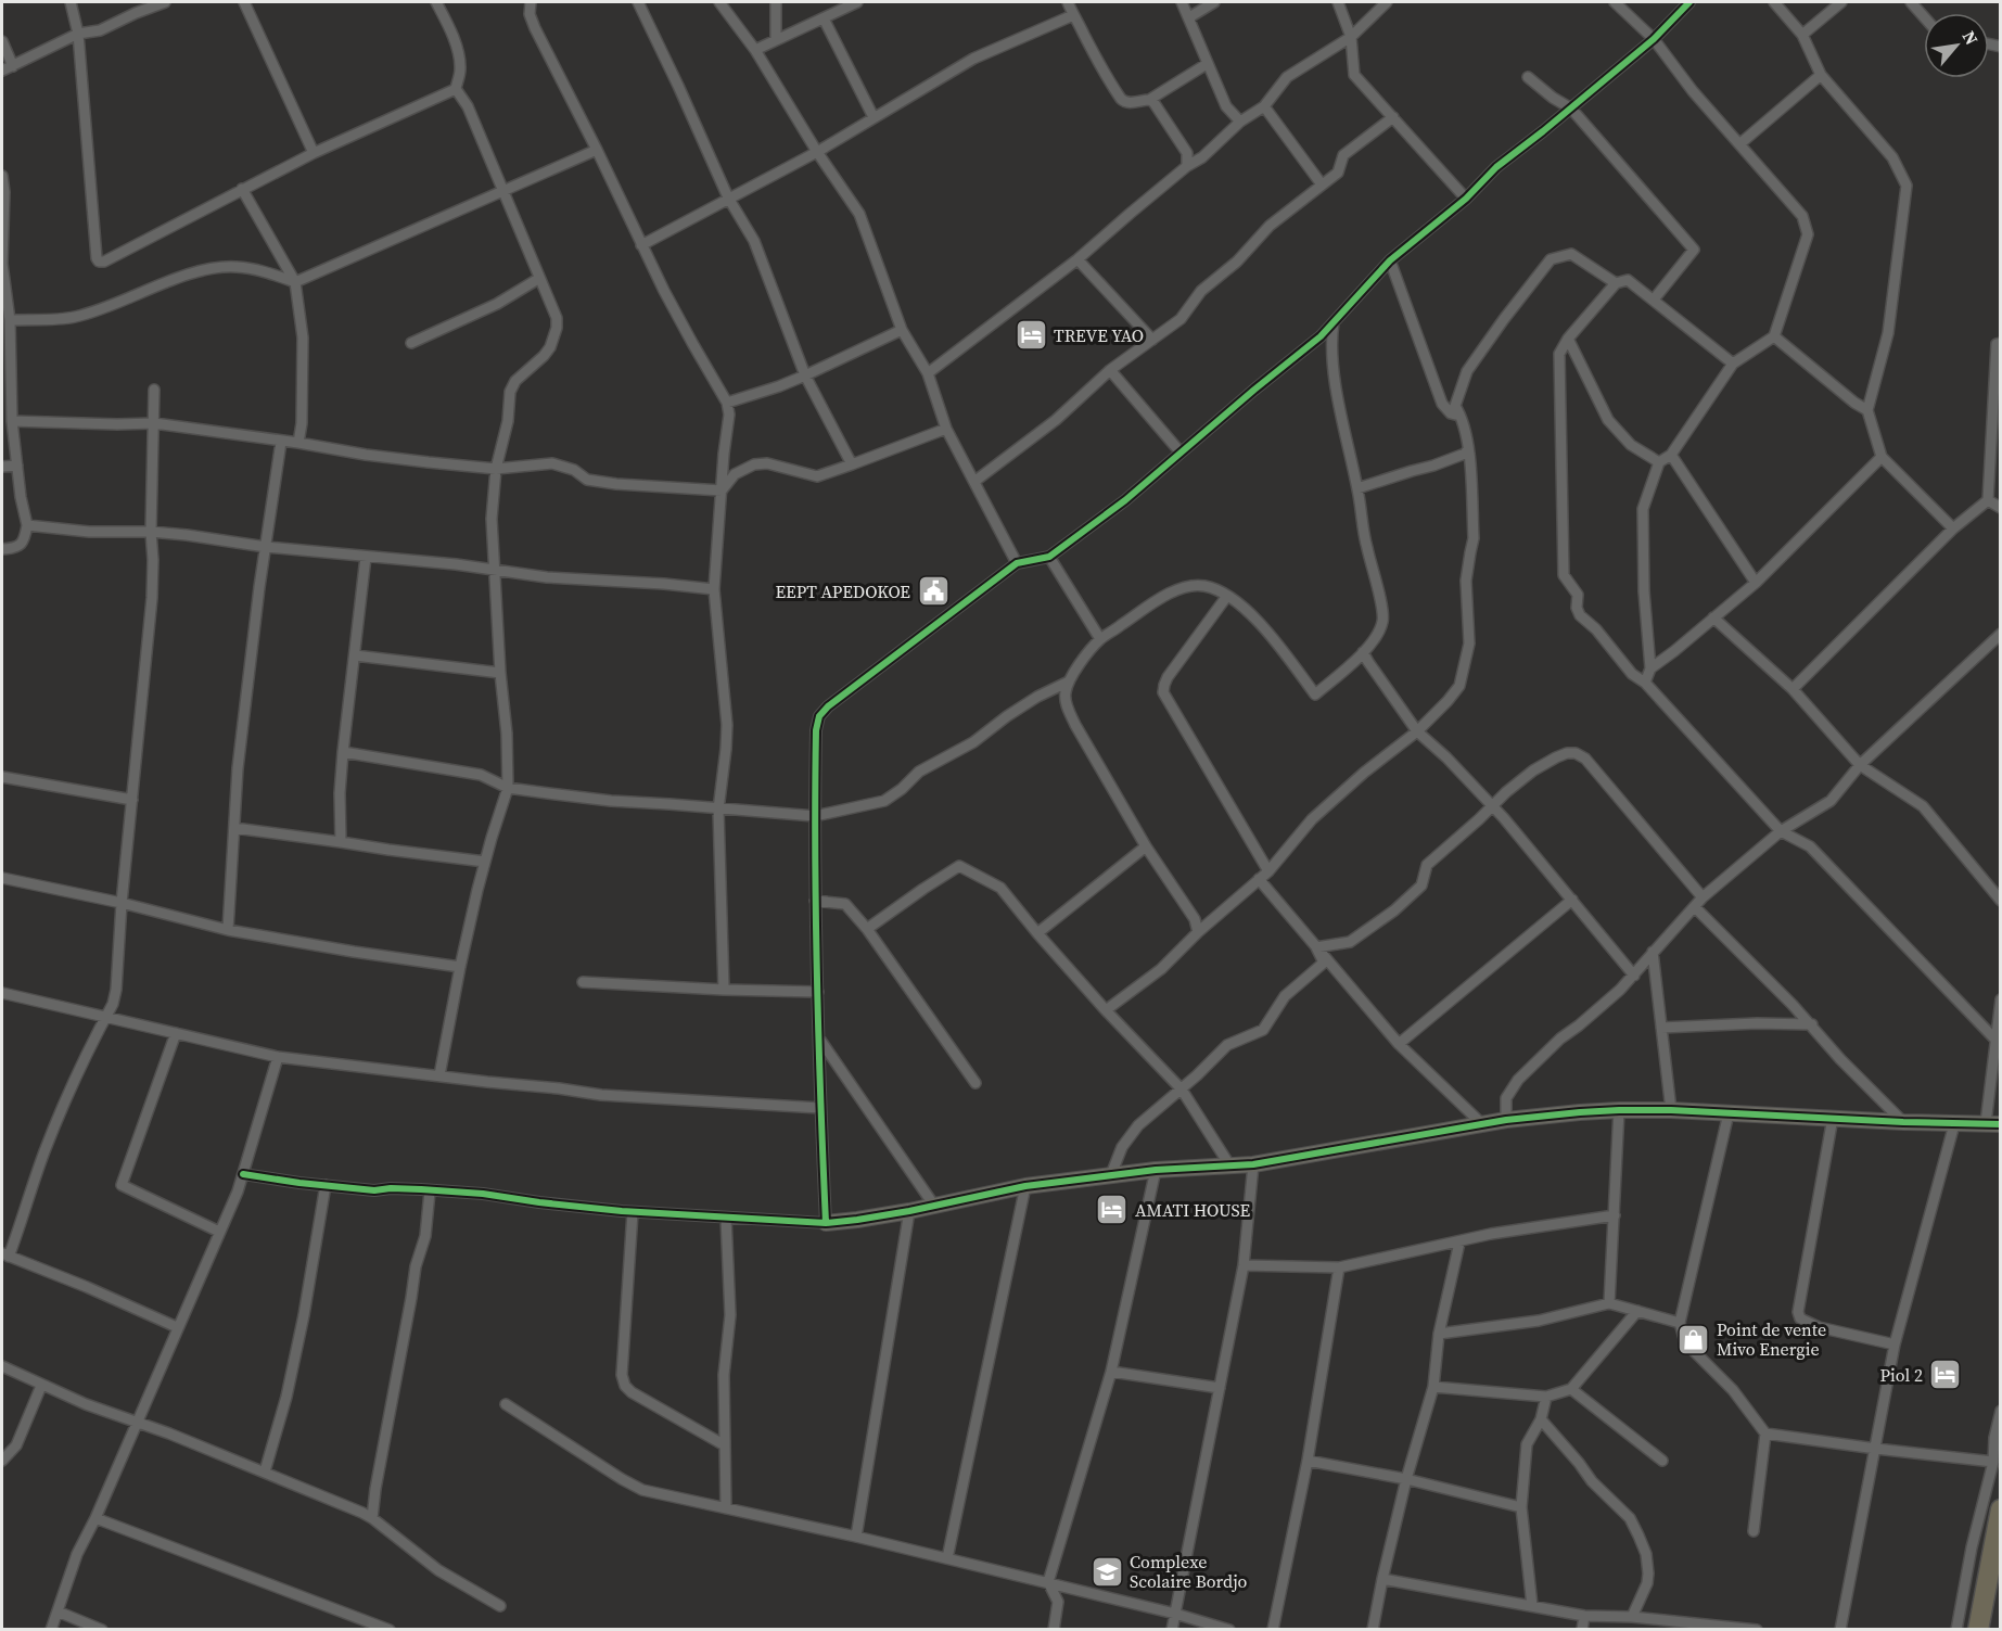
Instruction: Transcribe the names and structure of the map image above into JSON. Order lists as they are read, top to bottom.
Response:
{
  "places": {
    "hotel": ["TREVE YAO", "AMATI HOUSE", "Piol 2"],
    "public building": ["EEPT APEDOKOE"],
    "shop": ["Point de vente Mivo Energie"],
    "school or university": ["Complexe Scolaire Bordjo"]
  },
  "north": "top right"
}
